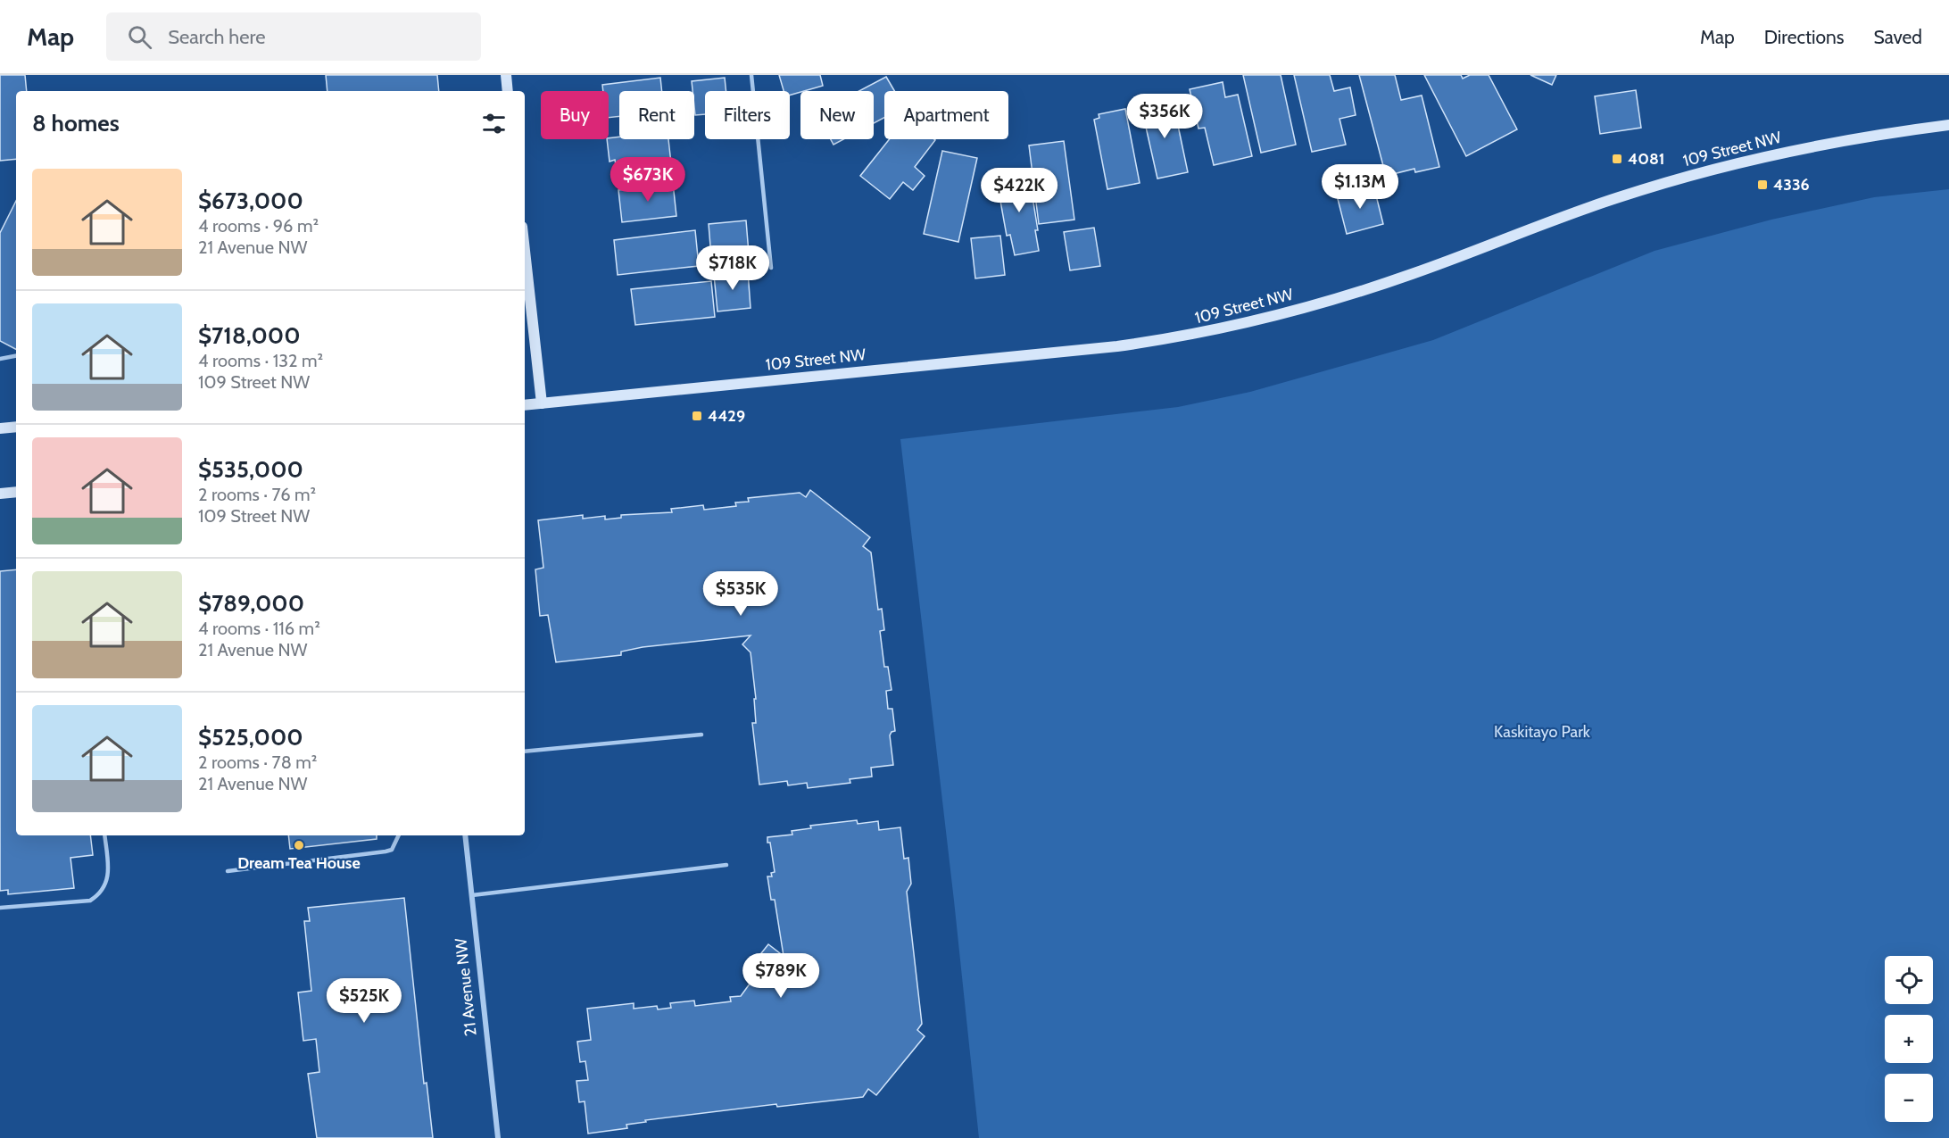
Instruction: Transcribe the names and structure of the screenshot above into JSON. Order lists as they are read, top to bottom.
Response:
{
  "streets": {
    "street": ["109 Street NW", "21 Avenue NW"]
  },
  "parks": ["Kaskitayo Park"],
  "places": {
    "transit": ["4081", "4336", "4429"],
    "other": ["Dream Tea House"]
  },
  "page": {
    "header": "Map",
    "search": "Search here",
    "nav": ["Map", "Directions", "Saved"],
    "chip": [
      "Buy",
      "Rent",
      "Filters",
      "New",
      "Apartment"
    ],
    "heading": "8 homes",
    "price": [
      "$356K",
      "$673K",
      "$1.13M",
      "$422K",
      "$718K",
      "$535K",
      "$789K",
      "$525K"
    ],
    "list": [
      {
        "name": "$673,000",
        "note": "4 rooms · 96 m² · 21 Avenue NW"
      },
      {
        "name": "$718,000",
        "note": "4 rooms · 132 m² · 109 Street NW"
      },
      {
        "name": "$535,000",
        "note": "2 rooms · 76 m² · 109 Street NW"
      },
      {
        "name": "$789,000",
        "note": "4 rooms · 116 m² · 21 Avenue NW"
      },
      {
        "name": "$525,000",
        "note": "2 rooms · 78 m² · 21 Avenue NW"
      }
    ],
    "map_buttons": ["+", "−"]
  }
}
